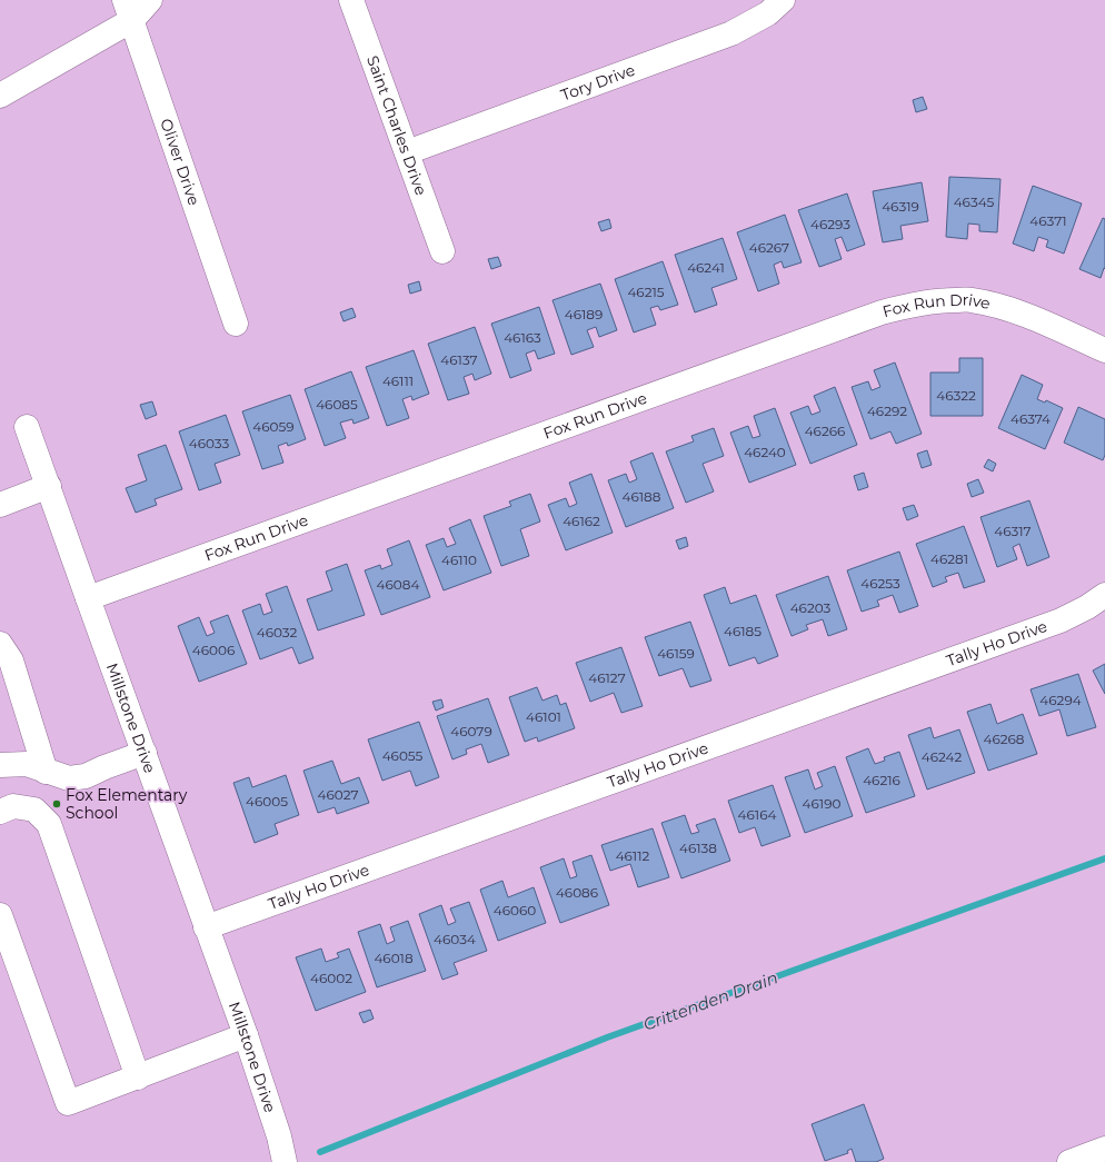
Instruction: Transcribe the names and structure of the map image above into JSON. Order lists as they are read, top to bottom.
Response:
{
  "streets": {
    "street": [
      "Tory Drive",
      "Saint Charles Drive",
      "Oliver Drive",
      "Fox Run Drive",
      "Tally Ho Drive",
      "Millstone Drive"
    ]
  },
  "crossings": [
    ["Tory Drive", "Saint Charles Drive"],
    ["Fox Run Drive", "Millstone Drive"],
    ["Tally Ho Drive", "Millstone Drive"]
  ],
  "water": ["Crittenden Drain"],
  "places": ["Fox Elementary School"],
  "house_numbers": [
    "46345",
    "46319",
    "46371",
    "46293",
    "46267",
    "46241",
    "46215",
    "46189",
    "46163",
    "46137",
    "46111",
    "46322",
    "46085",
    "46292",
    "46374",
    "46059",
    "46266",
    "46033",
    "46240",
    "46188",
    "46162",
    "46317",
    "46281",
    "46110",
    "46253",
    "46084",
    "46203",
    "46185",
    "46032",
    "46006",
    "46159",
    "46127",
    "46294",
    "46101",
    "46079",
    "46268",
    "46055",
    "46242",
    "46216",
    "46027",
    "46005",
    "46190",
    "46164",
    "46138",
    "46112",
    "46086",
    "46060",
    "46034",
    "46018",
    "46002"
  ]
}
